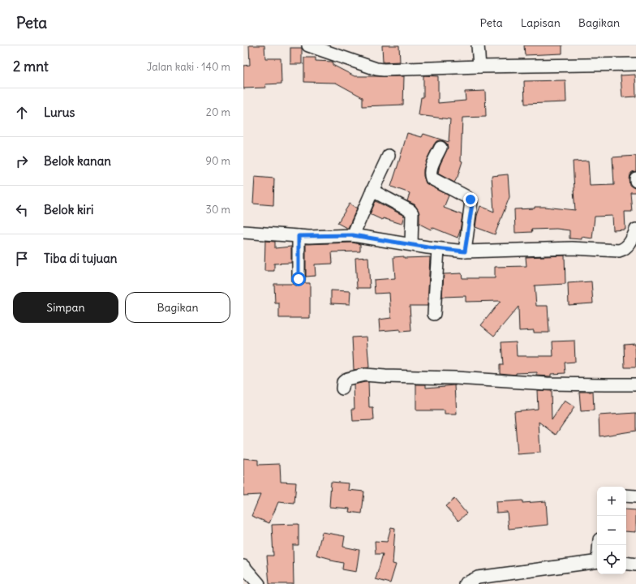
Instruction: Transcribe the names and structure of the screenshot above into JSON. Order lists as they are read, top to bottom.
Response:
{
  "page": {
    "header": "Peta",
    "nav": ["Peta", "Lapisan", "Bagikan"],
    "heading": ["2 mnt", "Jalan kaki · 140 m"],
    "list": [
      ["Lurus", "20 m"],
      ["Belok kanan", "90 m"],
      ["Belok kiri", "30 m"],
      "Tiba di tujuan"
    ],
    "buttons": ["Simpan", "Bagikan"],
    "map_buttons": ["+", "−"]
  }
}
